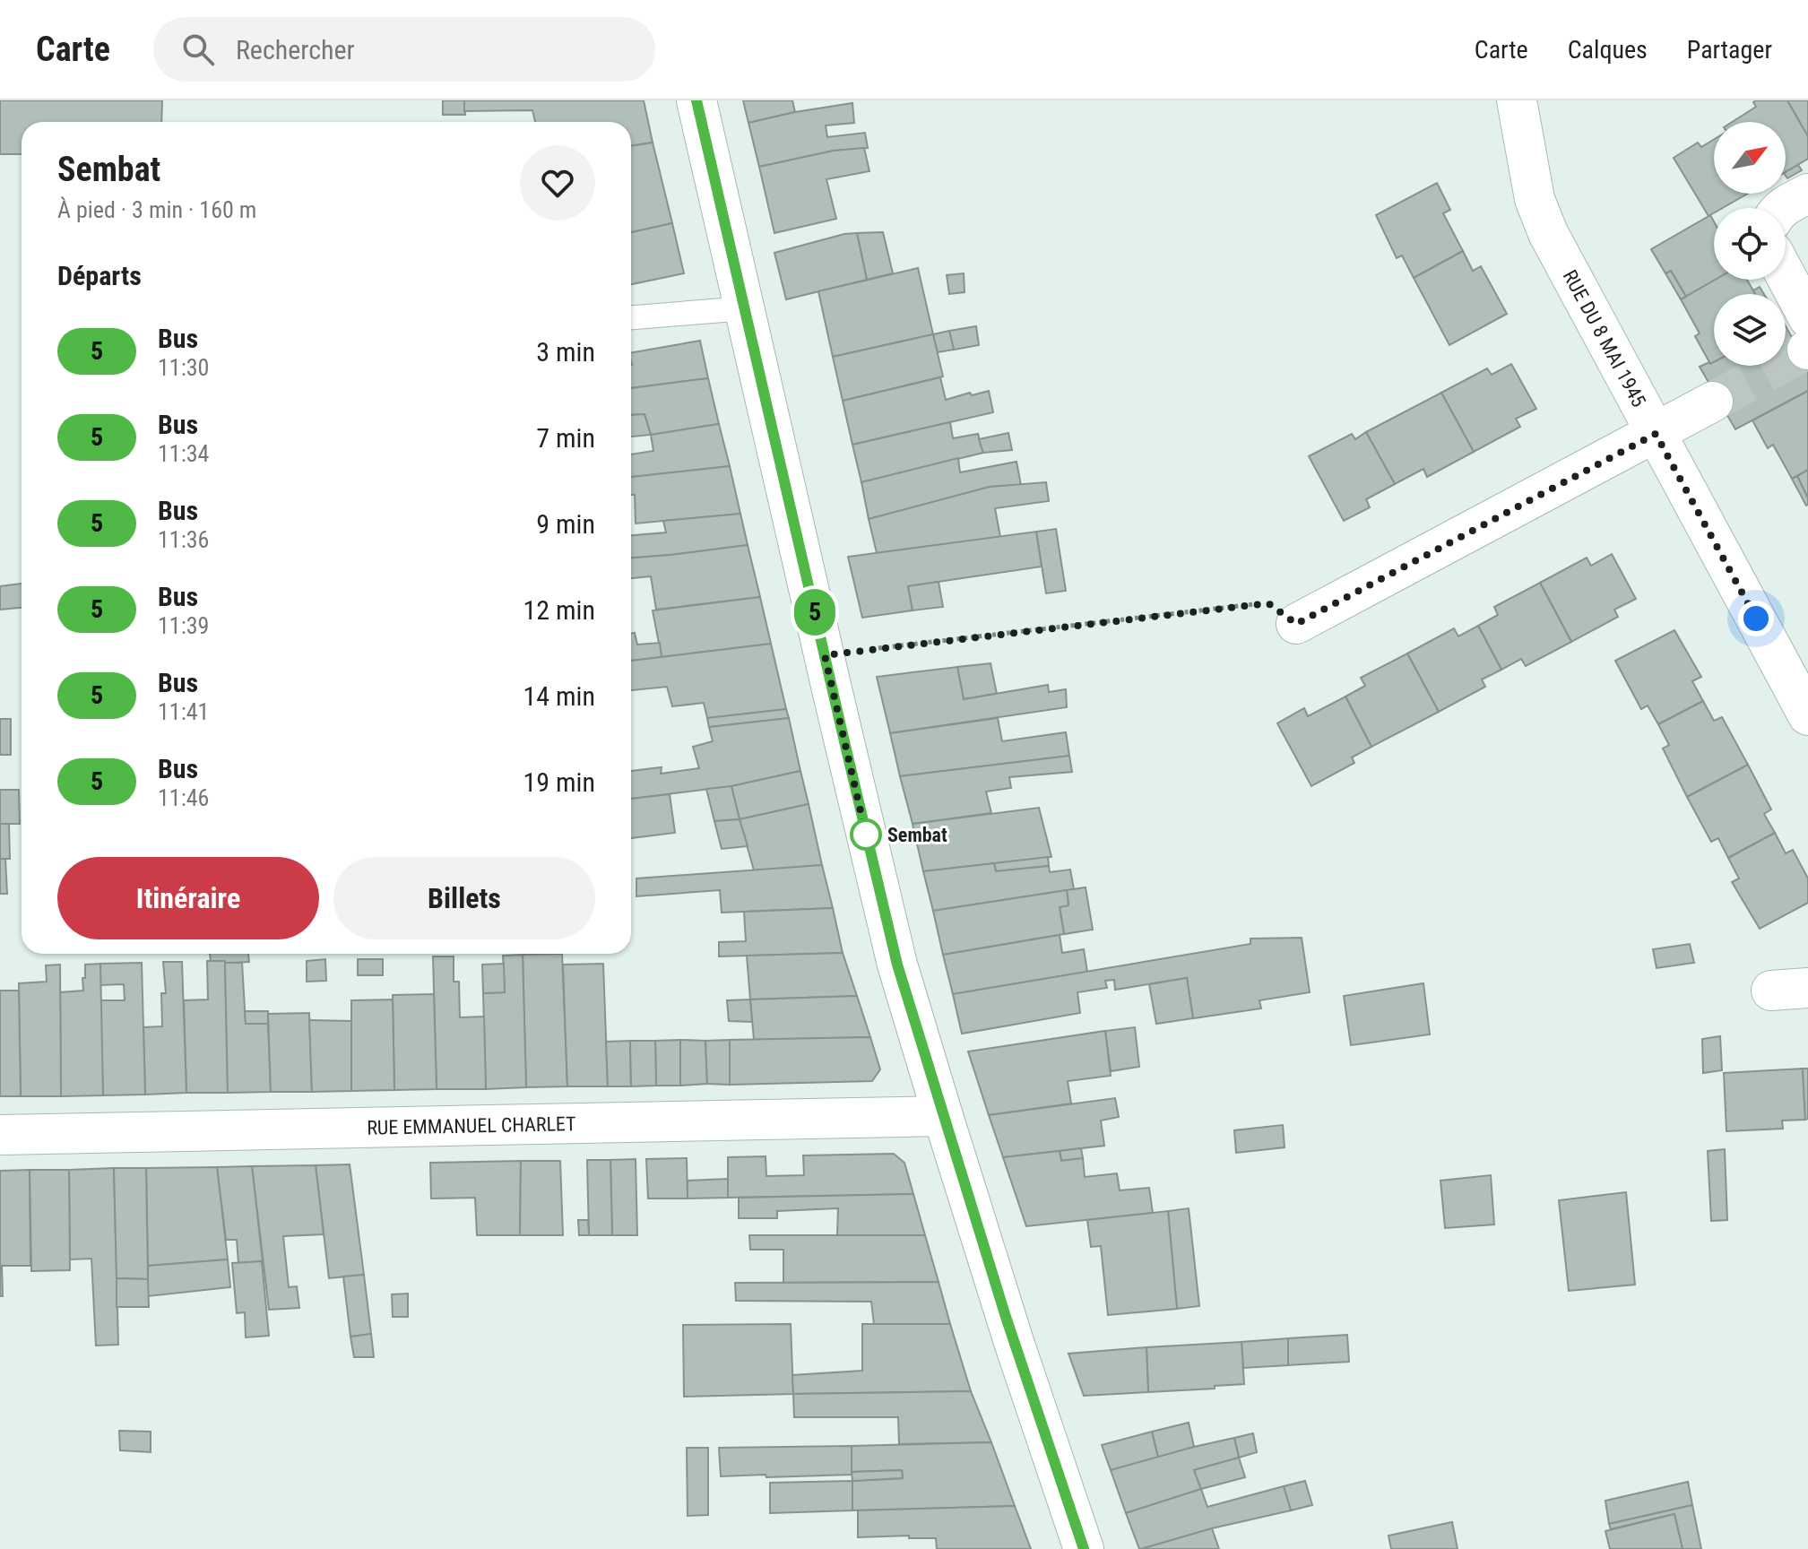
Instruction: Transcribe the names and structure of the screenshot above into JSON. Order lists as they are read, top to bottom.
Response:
{
  "streets": {
    "street": ["RUE DU 8 MAI 1945", "RUE EMMANUEL CHARLET"]
  },
  "places": ["Sembat"],
  "lines": ["bus line 5"],
  "north": "top right",
  "page": {
    "header": "Carte",
    "search": "Rechercher",
    "nav": ["Carte", "Calques", "Partager"],
    "on_map": "5",
    "heading": [
      ["Sembat", "À pied · 3 min · 160 m"],
      "Départs"
    ],
    "list": [
      {
        "mark": "5",
        "name": "Bus",
        "note": "11:30",
        "value": "3 min"
      },
      {
        "mark": "5",
        "name": "Bus",
        "note": "11:34",
        "value": "7 min"
      },
      {
        "mark": "5",
        "name": "Bus",
        "note": "11:36",
        "value": "9 min"
      },
      {
        "mark": "5",
        "name": "Bus",
        "note": "11:39",
        "value": "12 min"
      },
      {
        "mark": "5",
        "name": "Bus",
        "note": "11:41",
        "value": "14 min"
      },
      {
        "mark": "5",
        "name": "Bus",
        "note": "11:46",
        "value": "19 min"
      }
    ],
    "buttons": ["Itinéraire", "Billets"]
  }
}
